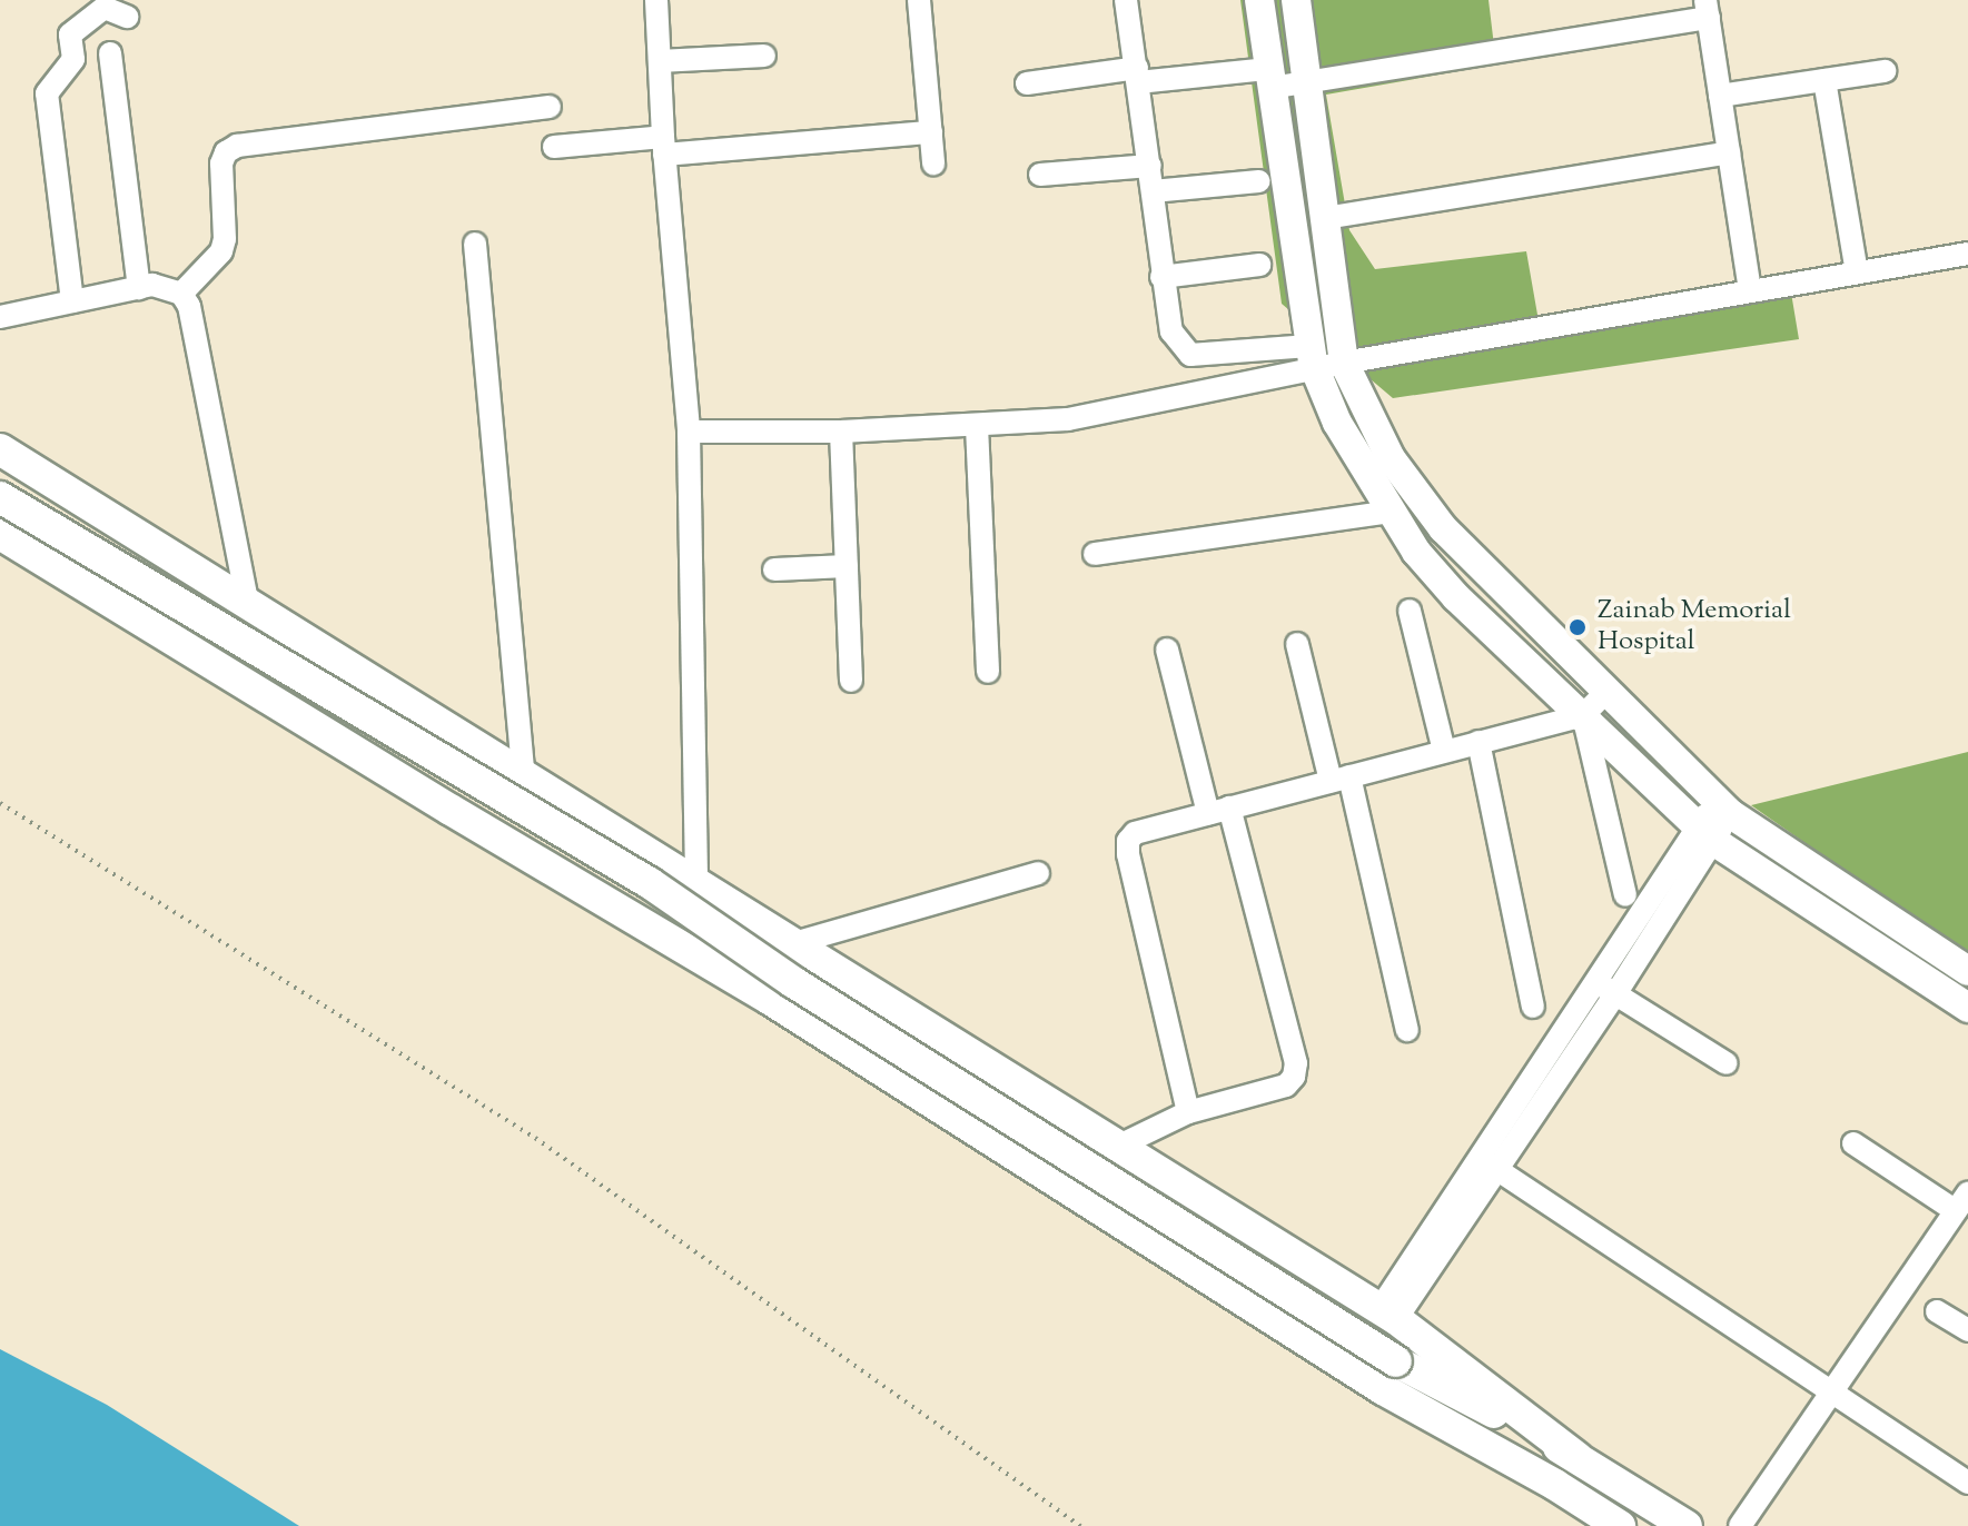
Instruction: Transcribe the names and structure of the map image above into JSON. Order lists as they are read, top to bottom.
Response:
{
  "places": ["Zainab Memorial Hospital"]
}
